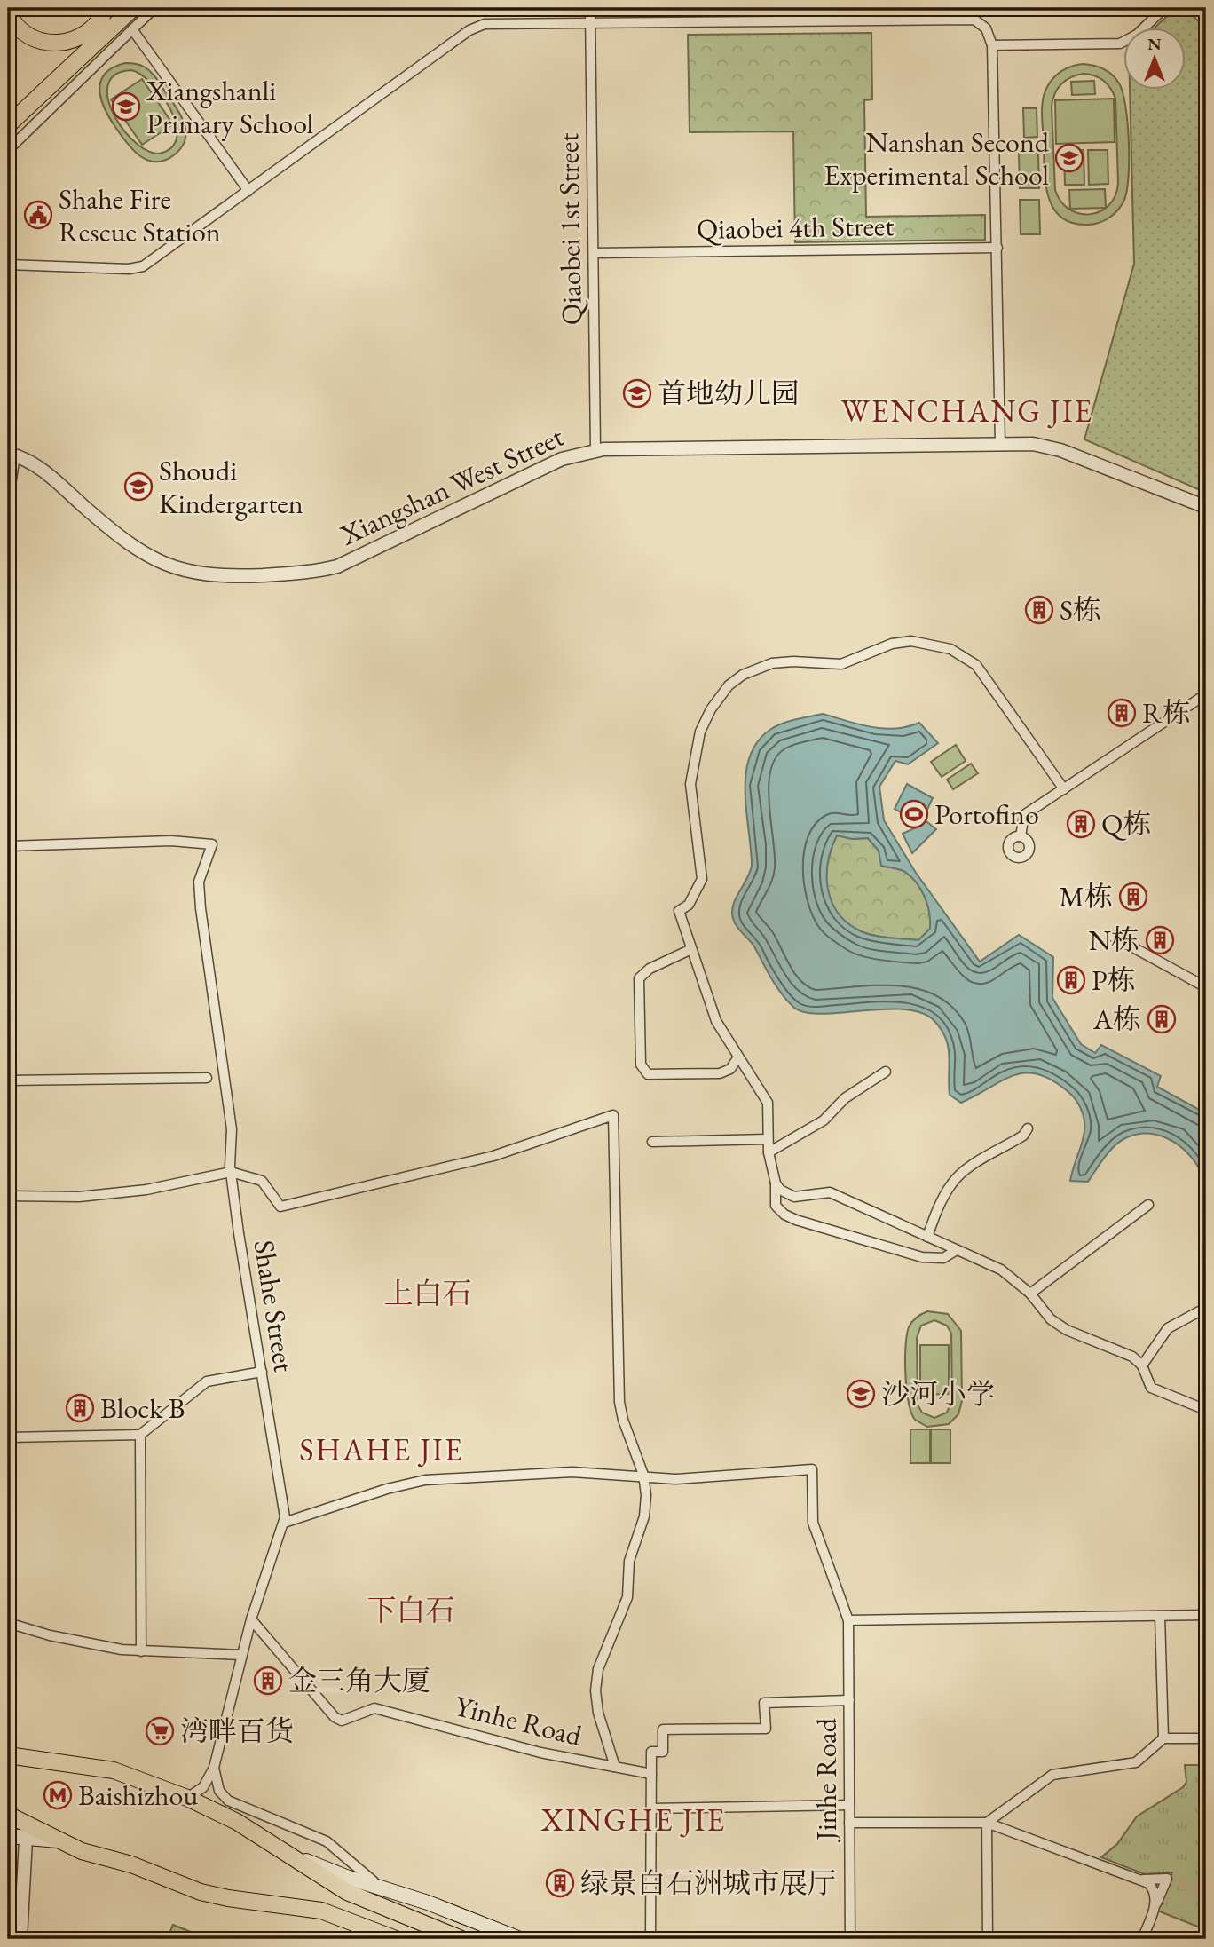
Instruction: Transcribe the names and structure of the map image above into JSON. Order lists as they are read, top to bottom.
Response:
{
  "streets": {
    "street": [
      "Qiaobei 4th Street",
      "Qiaobei 1st Street",
      "Xiangshan West Street",
      "Shahe Street",
      "Yinhe Road",
      "Jinhe Road"
    ]
  },
  "crossings": [
    ["Qiaobei 4th Street", "Qiaobei 1st Street"],
    ["Qiaobei 1st Street", "Xiangshan West Street"],
    ["Shahe Street", "Yinhe Road"]
  ],
  "districts": [
    "WENCHANG JIE",
    "上白石",
    "SHAHE JIE",
    "下白石",
    "XINGHE JIE"
  ],
  "places": {
    "school or university": [
      "Xiangshanli Primary School",
      "Nanshan Second Experimental School",
      "首地幼儿园",
      "Shoudi Kindergarten",
      "沙河小学"
    ],
    "public building": ["Shahe Fire Rescue Station"],
    "building": [
      "S栋",
      "R栋",
      "Q栋",
      "M栋",
      "N栋",
      "P栋",
      "A栋",
      "Block B",
      "金三角大厦",
      "绿景白石洲城市展厅"
    ],
    "sports": ["Portofino"],
    "supermarket": ["湾畔百货"],
    "metro station": ["Baishizhou"]
  },
  "north": "top"
}
